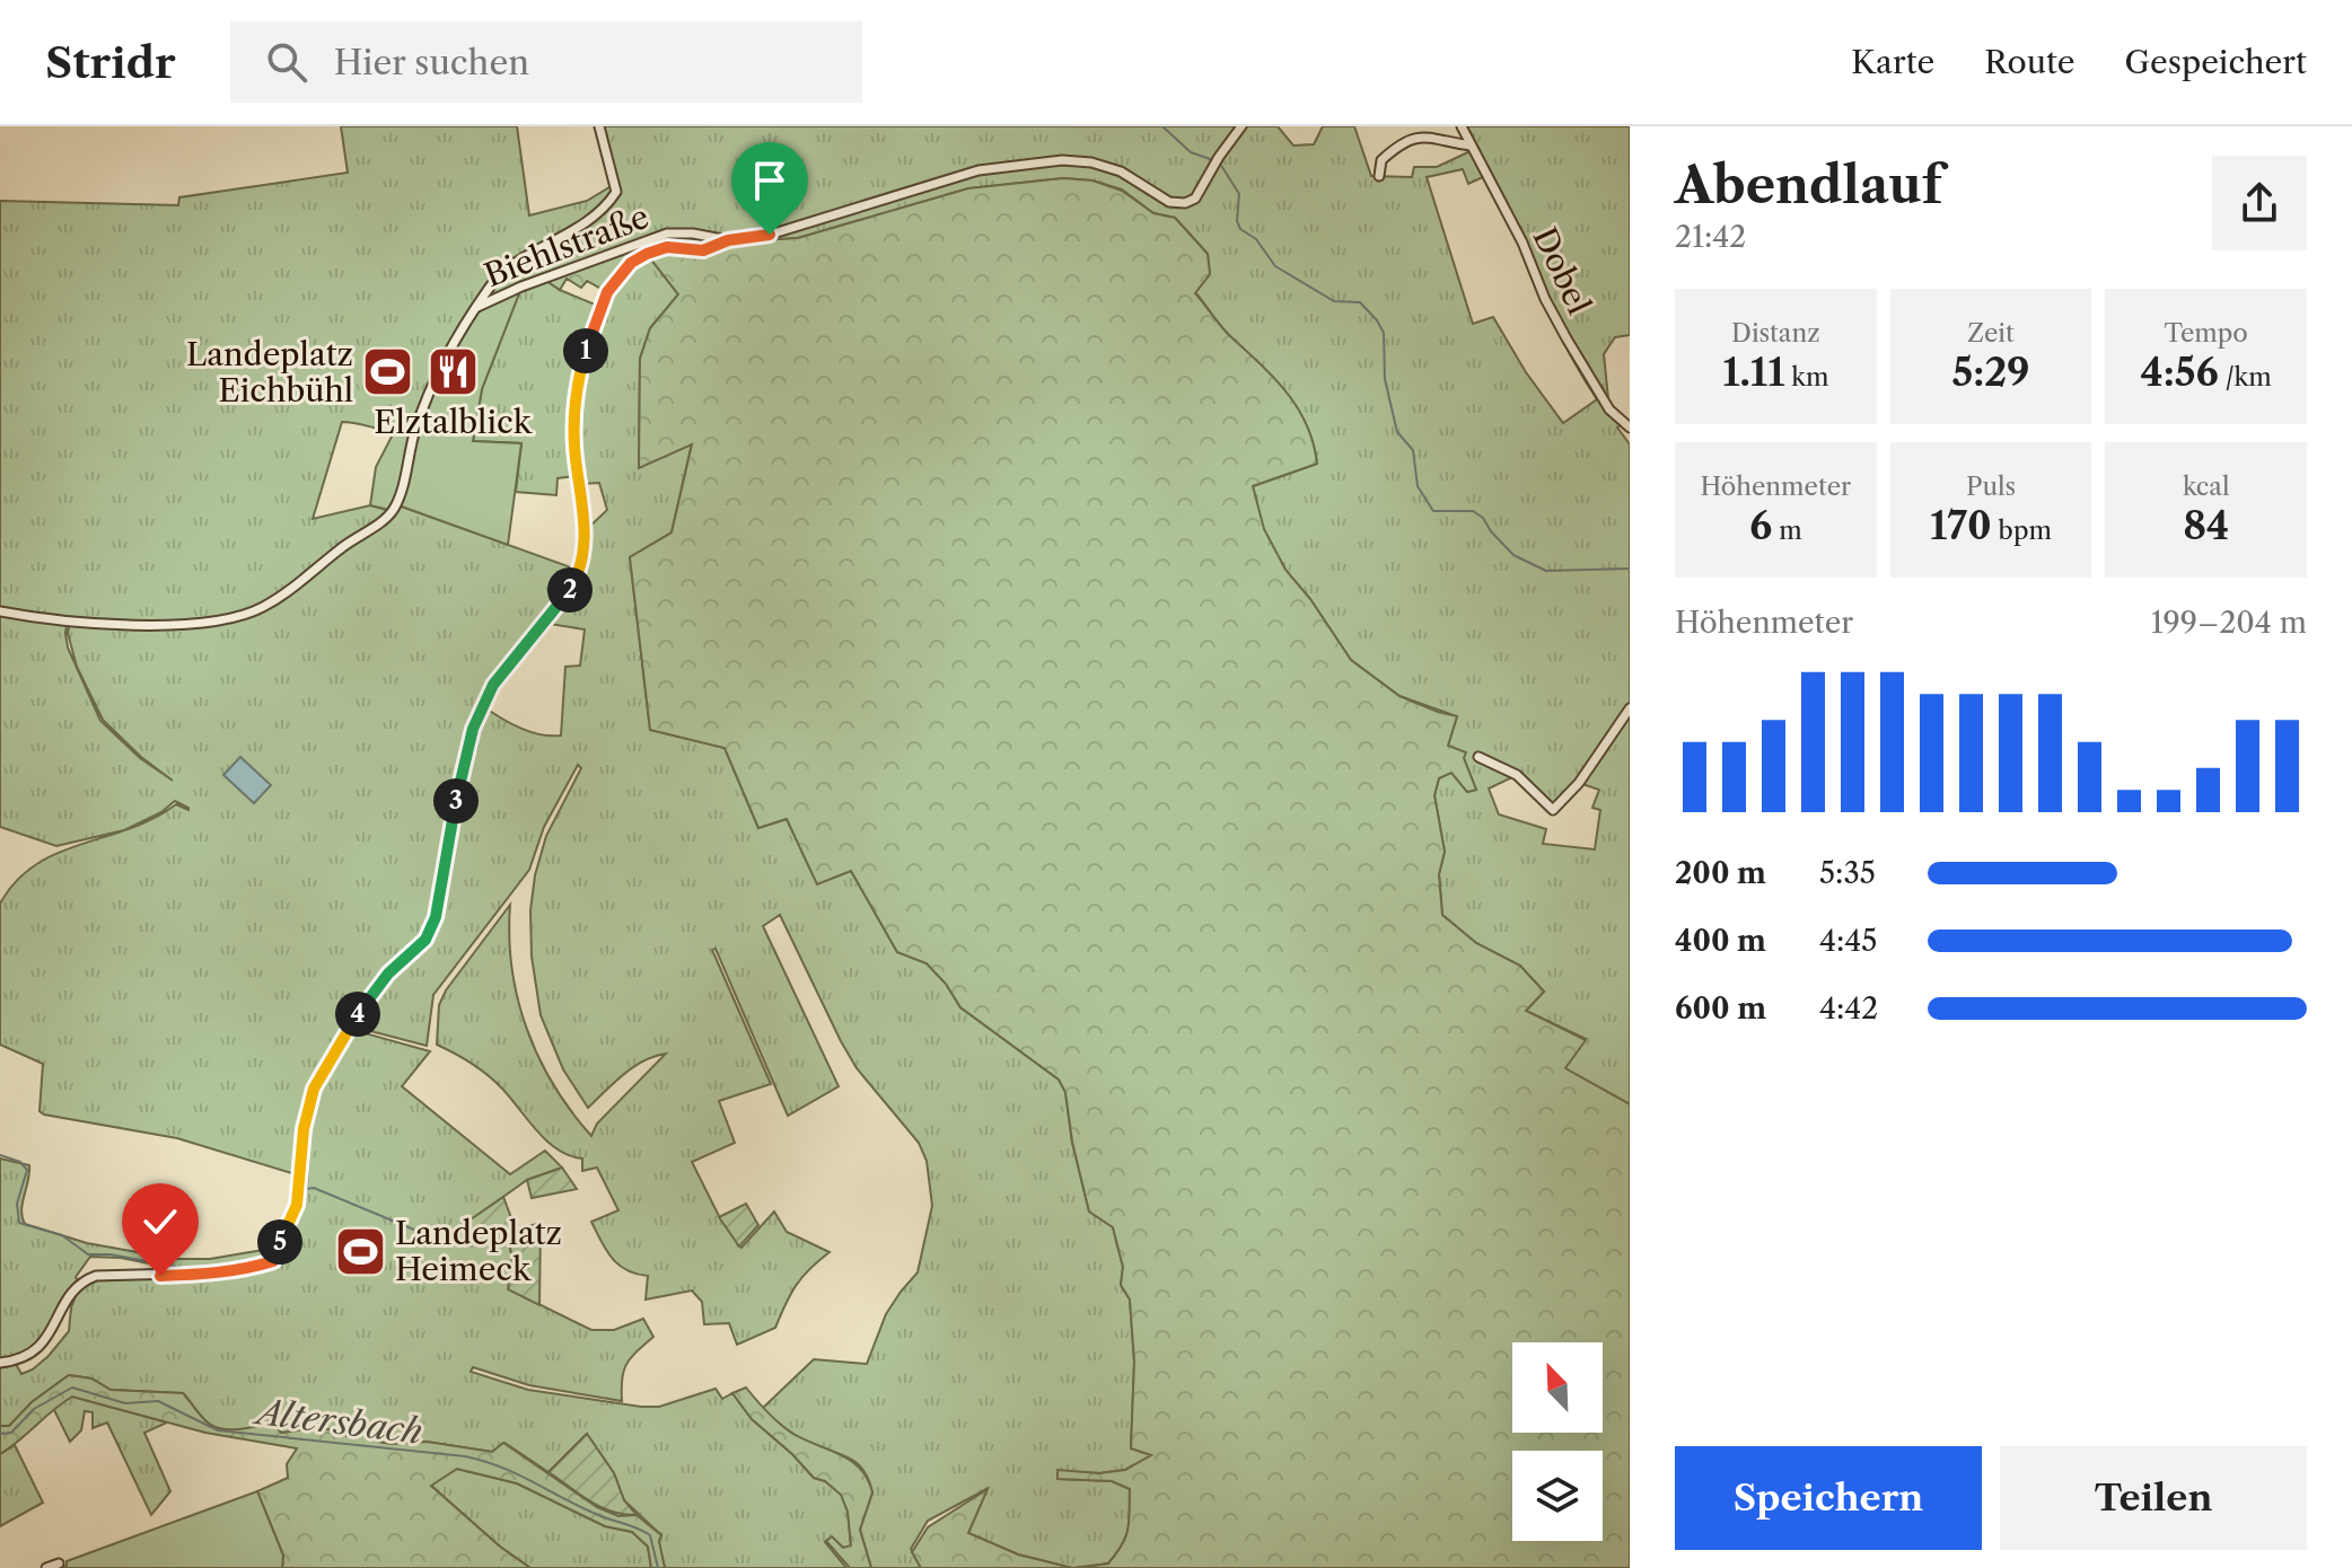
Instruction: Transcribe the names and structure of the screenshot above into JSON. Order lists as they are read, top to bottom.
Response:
{
  "streets": {
    "street": ["Biehlstraße", "Dobel"]
  },
  "water": ["Altersbach"],
  "places": {
    "sports": ["Landeplatz Eichbühl", "Landeplatz Heimeck"],
    "restaurant": ["Elztalblick"]
  },
  "north": "top left",
  "page": {
    "header": "Stridr",
    "search": "Hier suchen",
    "nav": ["Karte", "Route", "Gespeichert"],
    "heading": ["Abendlauf", "21:42"],
    "stats": [
      ["Distanz", "1.11 km"],
      ["Zeit", "5:29"],
      ["Tempo", "4:56 /km"],
      ["Höhenmeter", "6 m"],
      ["Puls", "170 bpm"],
      ["kcal", "84"]
    ],
    "pins": [
      "1",
      "2",
      "3",
      "4",
      "5"
    ],
    "chart": ["Höhenmeter", "199–204 m"],
    "list": [
      {
        "name": "200 m",
        "note": "5:35"
      },
      {
        "name": "400 m",
        "note": "4:45"
      },
      {
        "name": "600 m",
        "note": "4:42"
      }
    ],
    "buttons": ["Speichern", "Teilen"]
  }
}
